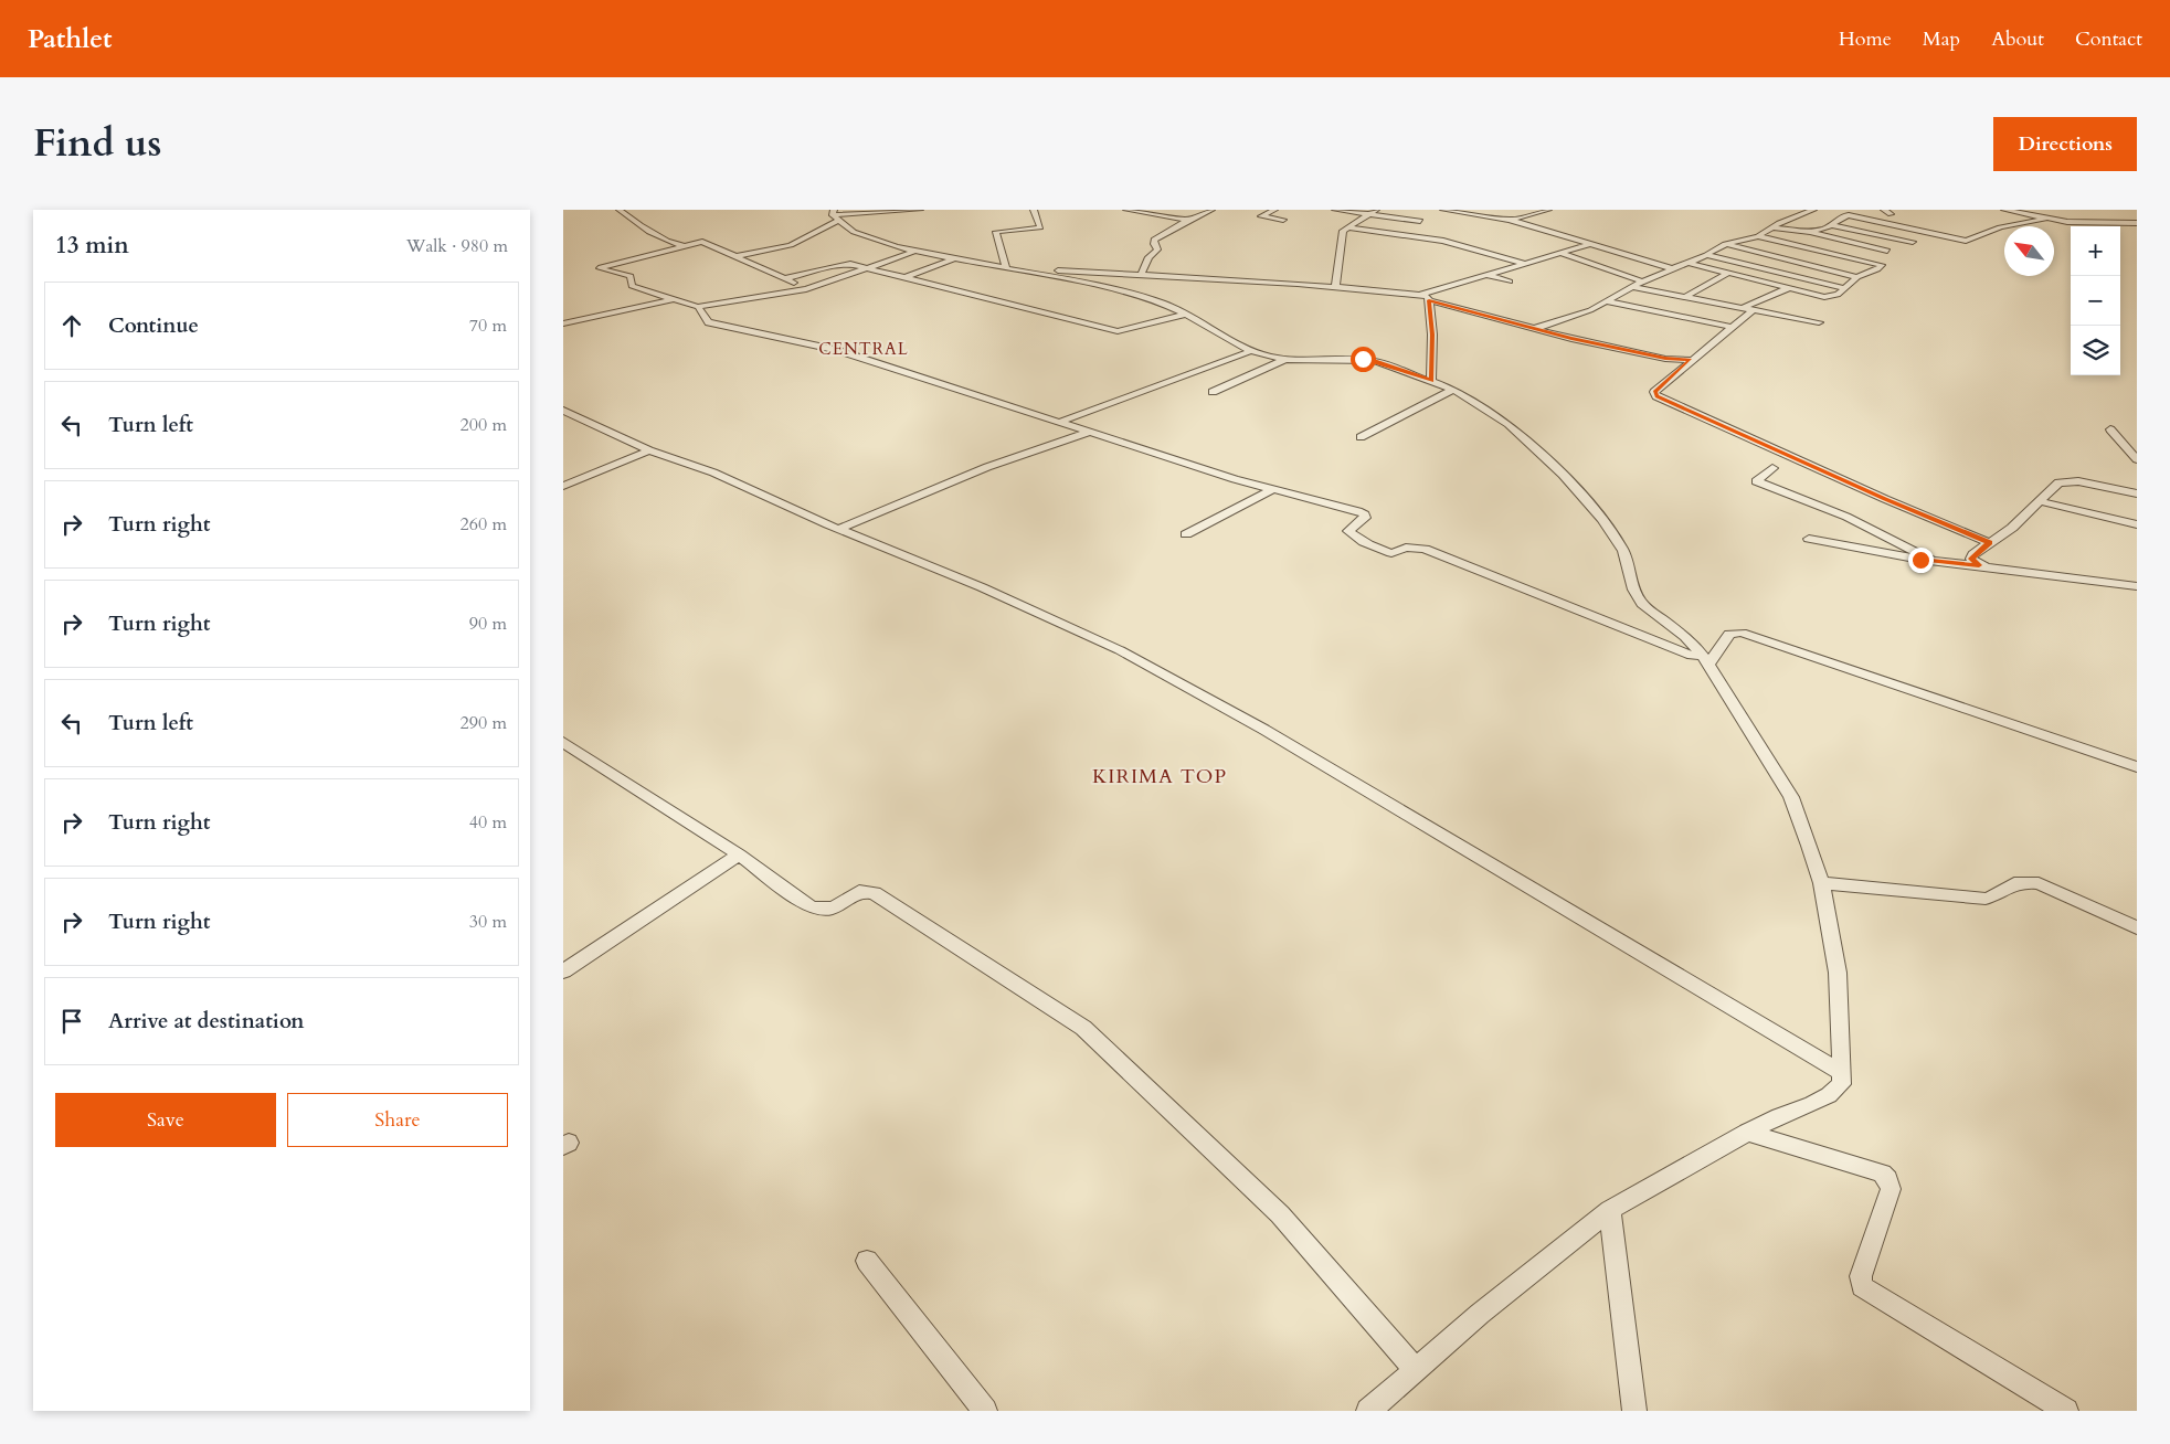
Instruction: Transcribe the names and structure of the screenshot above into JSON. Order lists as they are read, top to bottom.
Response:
{
  "districts": ["CENTRAL", "KIRIMA TOP"],
  "north": "top left",
  "page": {
    "header": "Pathlet",
    "nav": [
      "Home",
      "Map",
      "About",
      "Contact"
    ],
    "title": "Find us",
    "buttons": [
      "Directions",
      ["Save", "Share"]
    ],
    "heading": ["13 min", "Walk · 980 m"],
    "map_buttons": ["+", "−"],
    "list": [
      ["Continue", "70 m"],
      ["Turn left", "200 m"],
      ["Turn right", "260 m"],
      ["Turn right", "90 m"],
      ["Turn left", "290 m"],
      ["Turn right", "40 m"],
      ["Turn right", "30 m"],
      "Arrive at destination"
    ]
  }
}
